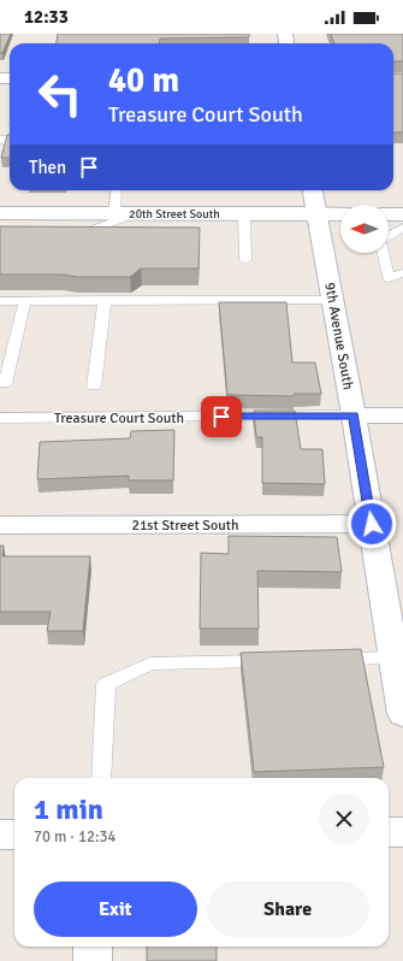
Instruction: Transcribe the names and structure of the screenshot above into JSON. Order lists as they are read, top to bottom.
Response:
{
  "streets": {
    "street": ["20th Street South", "9th Avenue South", "21st Street South"],
    "lane": ["Treasure Court South"]
  },
  "crossings": [
    ["20th Street South", "9th Avenue South"],
    ["9th Avenue South", "Treasure Court South"],
    ["9th Avenue South", "21st Street South"]
  ],
  "north": "left",
  "page": {
    "status": "12:33",
    "turn": ["40 m", "Treasure Court South"],
    "then": "Then",
    "heading": ["1 min", "70 m · 12:34"],
    "buttons": ["Exit", "Share"]
  }
}
